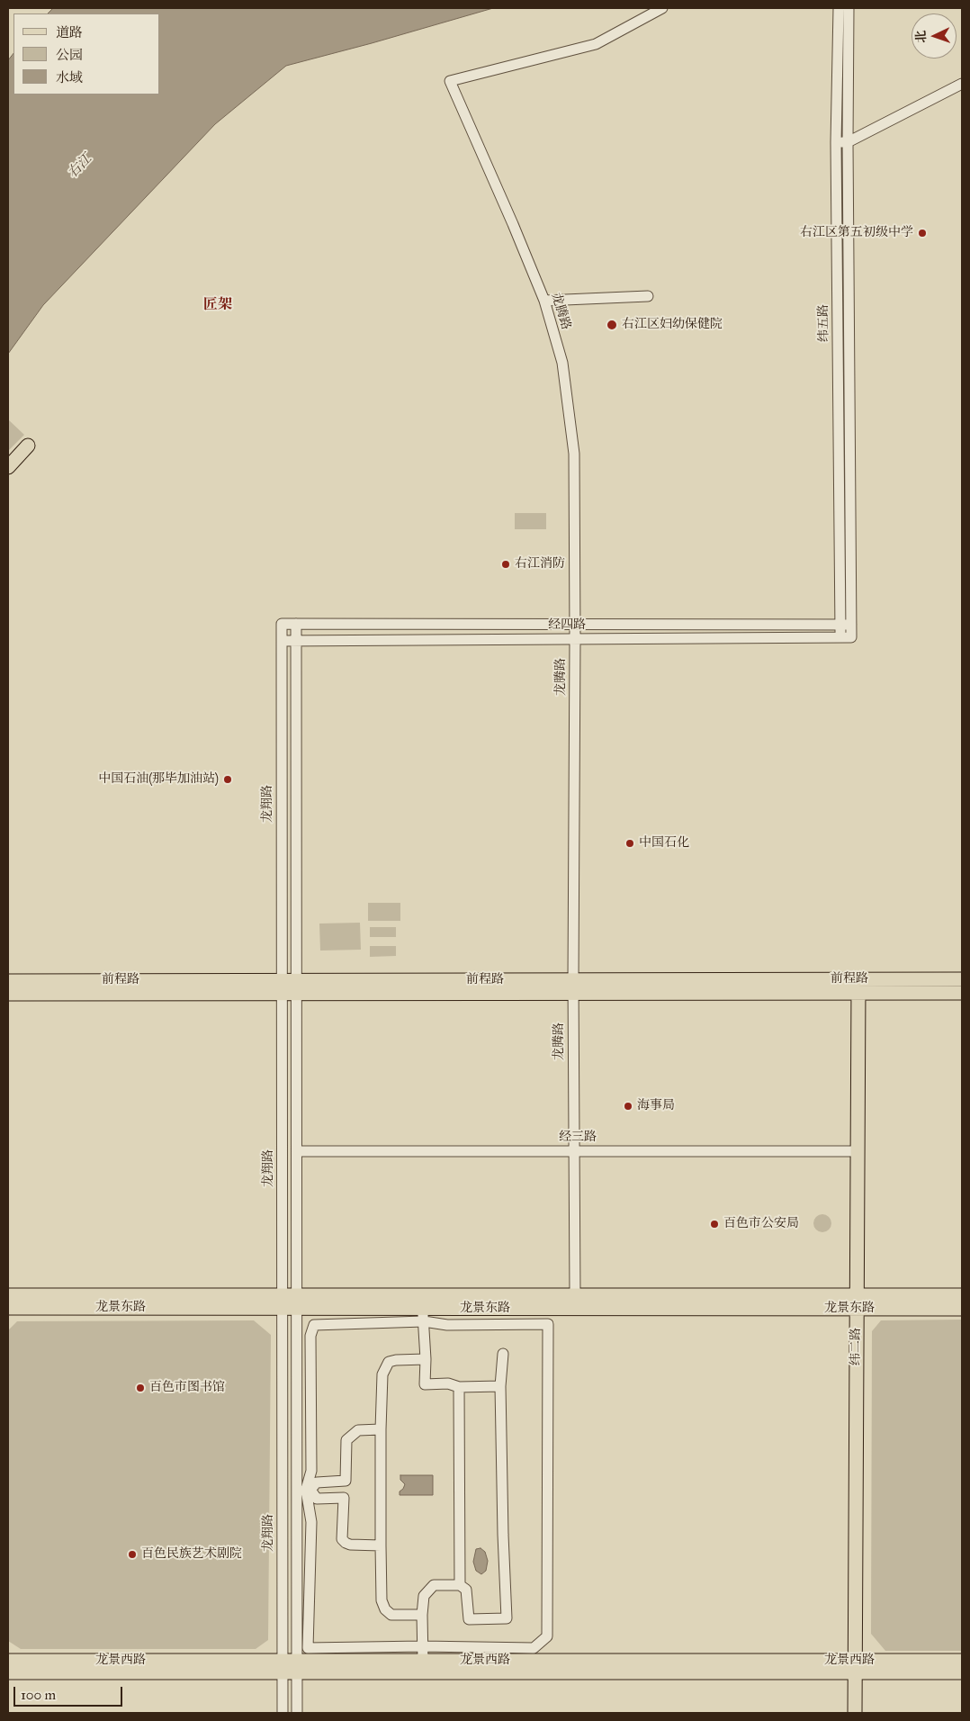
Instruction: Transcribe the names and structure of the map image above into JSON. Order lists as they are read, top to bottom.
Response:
{
  "streets": {
    "main road": [
      "前程路",
      "龙景东路",
      "纬二路",
      "龙景西路"
    ],
    "street": [
      "龙腾路",
      "纬五路",
      "经四路",
      "龙翔路",
      "经三路"
    ]
  },
  "crossings": [
    ["龙腾路", "经四路"],
    ["龙腾路", "前程路"],
    ["龙腾路", "经三路"],
    ["龙腾路", "龙景东路"],
    ["纬五路", "经四路"],
    ["经四路", "龙翔路"],
    ["龙翔路", "前程路"],
    ["龙翔路", "龙景东路"],
    ["龙翔路", "龙景西路"],
    ["前程路", "纬二路"],
    ["经三路", "纬二路"],
    ["龙景东路", "纬二路"],
    ["纬二路", "龙景西路"]
  ],
  "districts": ["匠架"],
  "water": ["右江"],
  "places": [
    "右江区第五初级中学",
    "右江区妇幼保健院",
    "右江消防",
    "中国石油(那毕加油站)",
    "中国石化",
    "海事局",
    "百色市公安局",
    "百色市图书馆",
    "百色民族艺术剧院"
  ],
  "legend": ["道路", "公园", "水域"],
  "scale_bar": "100 m",
  "north": "left"
}
